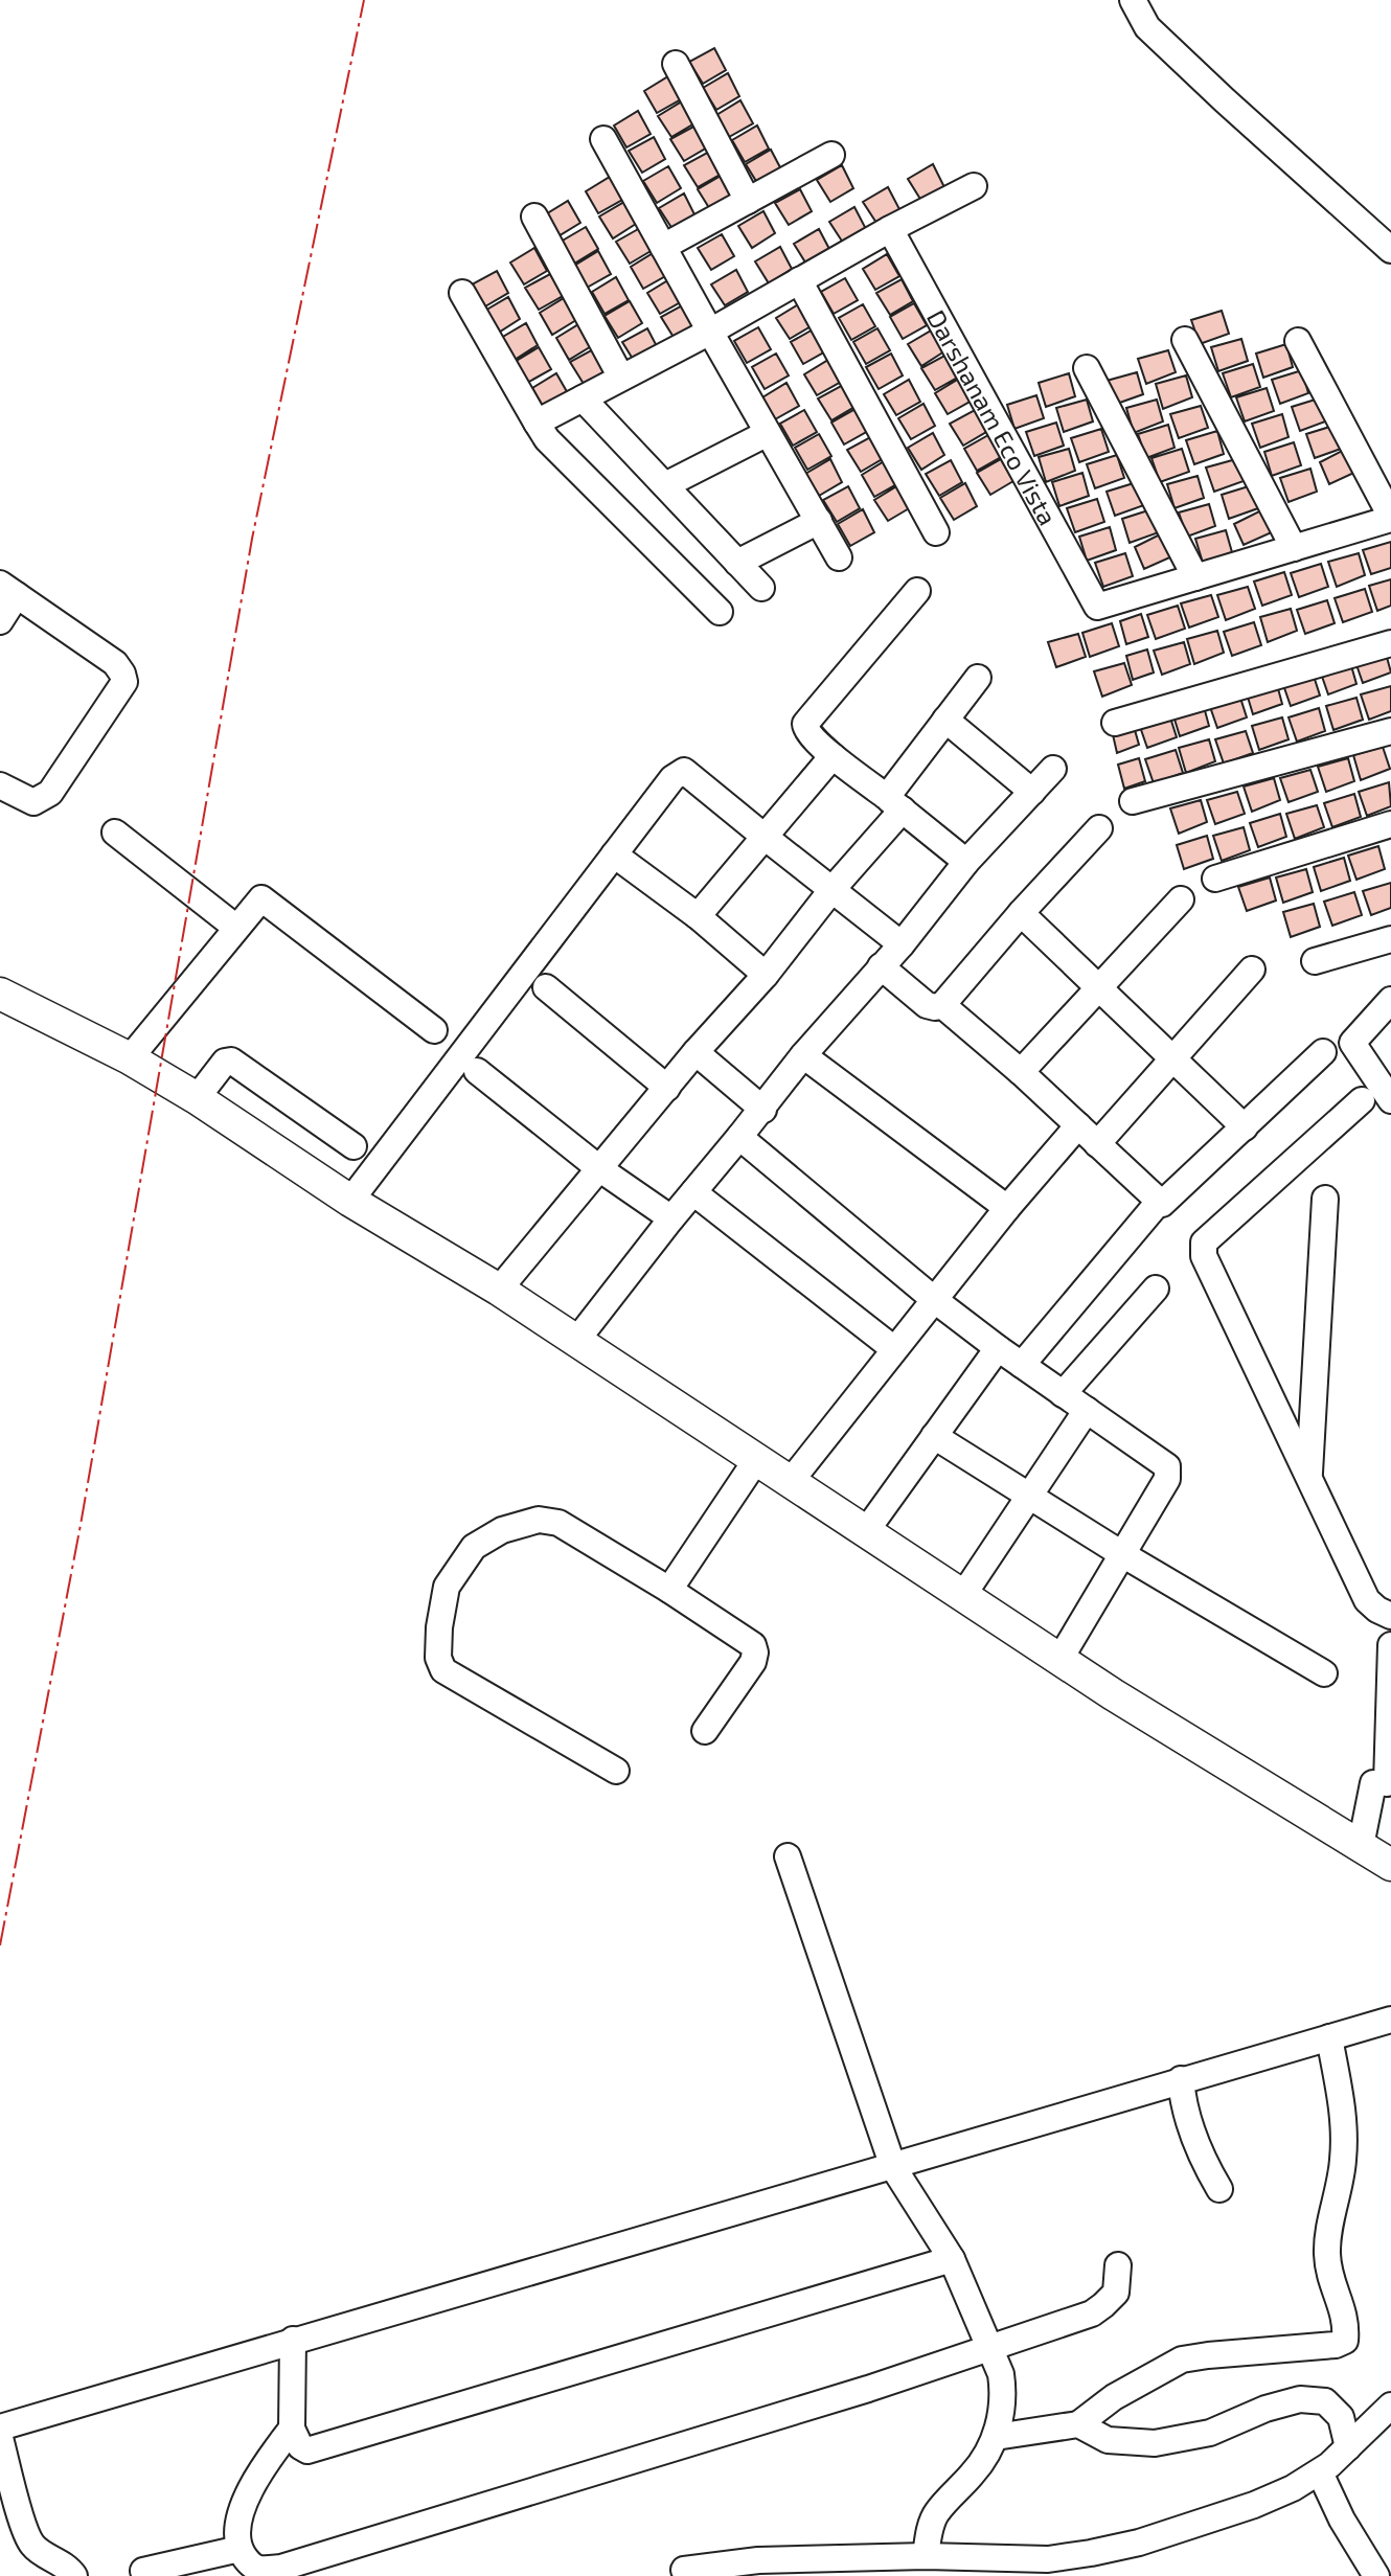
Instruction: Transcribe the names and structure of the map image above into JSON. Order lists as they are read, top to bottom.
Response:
{
  "streets": {
    "street": ["Darshanam Eco Vista"]
  }
}
